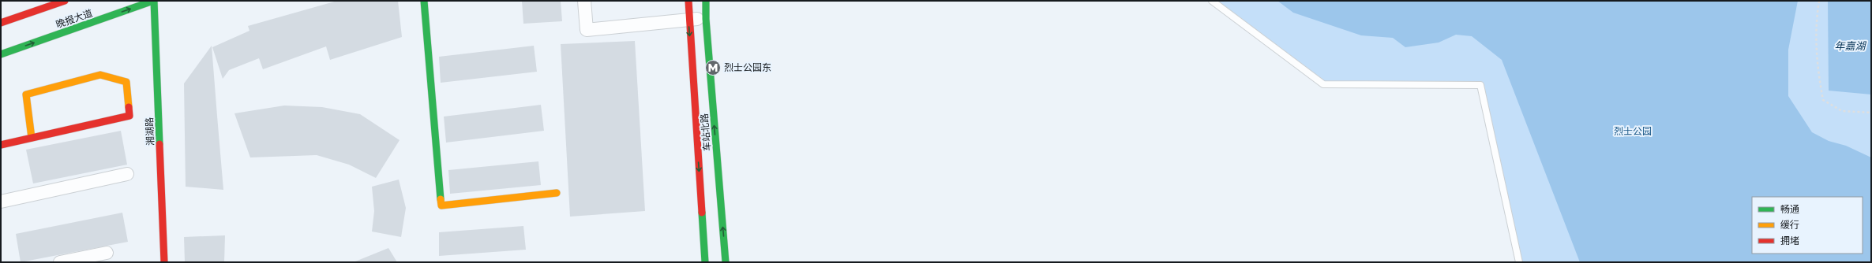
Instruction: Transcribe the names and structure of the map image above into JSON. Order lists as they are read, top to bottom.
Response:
{
  "streets": {
    "street": ["晚报大道", "湘湖路", "车站北路"]
  },
  "crossings": [
    ["晚报大道", "湘湖路"]
  ],
  "water": ["年嘉湖"],
  "parks": ["烈士公园"],
  "places": {
    "metro station": ["烈士公园东"]
  },
  "legend": ["畅通", "缓行", "拥堵"]
}
